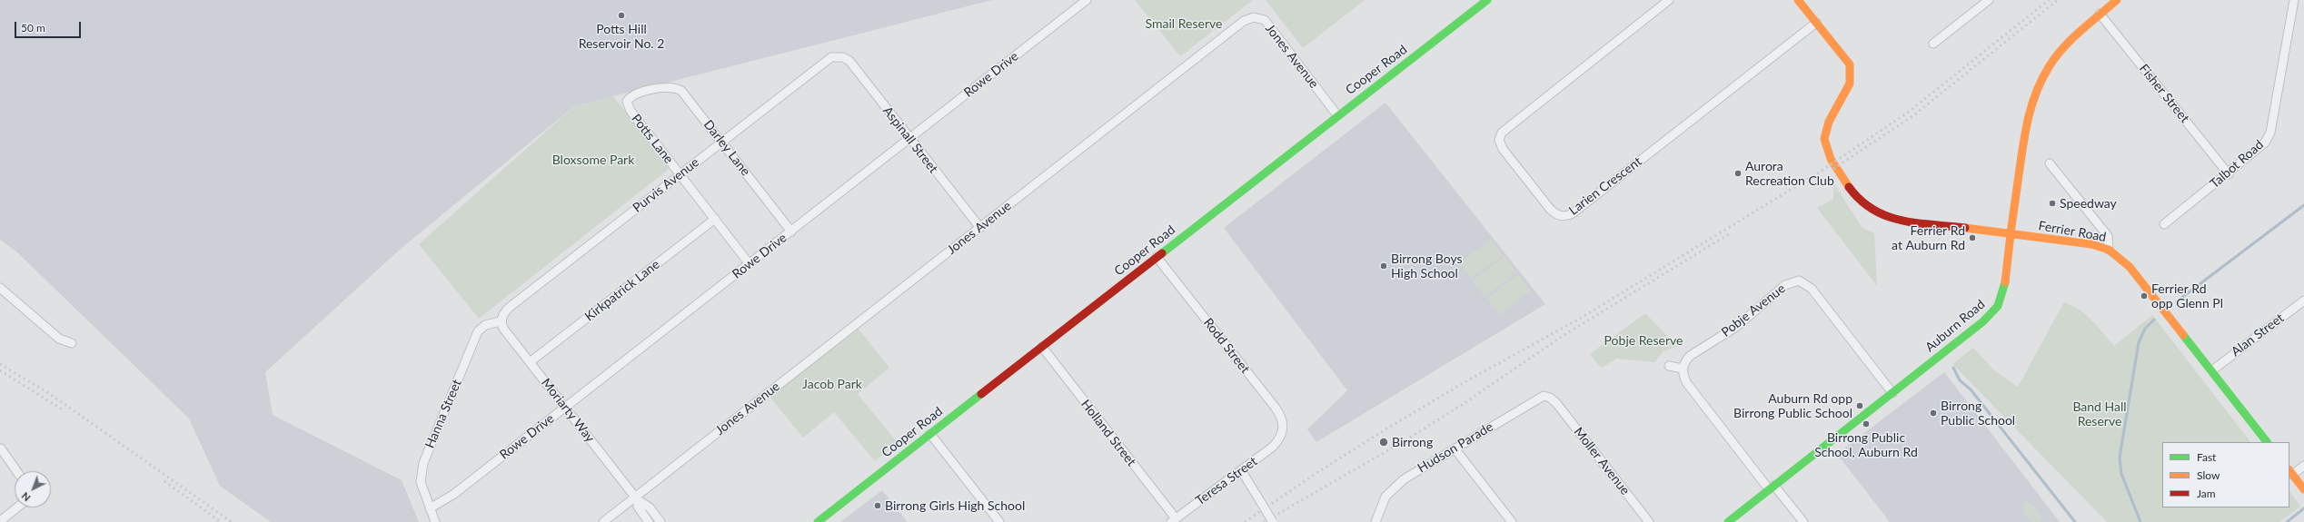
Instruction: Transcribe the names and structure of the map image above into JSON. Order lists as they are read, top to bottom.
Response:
{
  "streets": {
    "street": [
      "Jones Avenue",
      "Cooper Road",
      "Rowe Drive",
      "Fisher Street",
      "Potts Lane",
      "Aspinall Street",
      "Darley Lane",
      "Talbot Road",
      "Purvis Avenue",
      "Larien Crescent",
      "Ferrier Road",
      "Kirkpatrick Lane",
      "Pobje Avenue",
      "Auburn Road",
      "Alan Street",
      "Rodd Street",
      "Moriarty Way",
      "Hanna Street",
      "Holland Street",
      "Hudson Parade",
      "Moller Avenue",
      "Teresa Street"
    ]
  },
  "crossings": [
    ["Jones Avenue", "Cooper Road"],
    ["Jones Avenue", "Aspinall Street"],
    ["Jones Avenue", "Moriarty Way"],
    ["Cooper Road", "Rodd Street"],
    ["Cooper Road", "Holland Street"],
    ["Rowe Drive", "Potts Lane"],
    ["Rowe Drive", "Aspinall Street"],
    ["Rowe Drive", "Darley Lane"],
    ["Rowe Drive", "Moriarty Way"],
    ["Rowe Drive", "Hanna Street"],
    ["Fisher Street", "Talbot Road"],
    ["Fisher Street", "Auburn Road"],
    ["Potts Lane", "Darley Lane"],
    ["Potts Lane", "Purvis Avenue"],
    ["Potts Lane", "Kirkpatrick Lane"],
    ["Aspinall Street", "Purvis Avenue"],
    ["Darley Lane", "Purvis Avenue"],
    ["Purvis Avenue", "Moriarty Way"],
    ["Purvis Avenue", "Hanna Street"],
    ["Larien Crescent", "Ferrier Road"],
    ["Ferrier Road", "Auburn Road"],
    ["Ferrier Road", "Alan Street"],
    ["Kirkpatrick Lane", "Moriarty Way"],
    ["Pobje Avenue", "Auburn Road"],
    ["Rodd Street", "Teresa Street"],
    ["Moriarty Way", "Hanna Street"],
    ["Holland Street", "Teresa Street"],
    ["Hudson Parade", "Moller Avenue"]
  ],
  "parks": [
    "Smail Reserve",
    "Bloxsome Park",
    "Pobje Reserve",
    "Jacob Park",
    "Band Hall Reserve"
  ],
  "places": [
    "Potts Hill Reservoir No. 2",
    "Aurora Recreation Club",
    "Speedway",
    "Ferrier Rd at Auburn Rd",
    "Birrong Boys High School",
    "Ferrier Rd opp Glenn Pl",
    "Auburn Rd opp Birrong Public School",
    "Birrong Public School",
    "Birrong Public School, Auburn Rd",
    "Birrong",
    "Birrong Girls High School"
  ],
  "legend": ["Fast", "Slow", "Jam"],
  "scale_bar": "50 m",
  "north": "bottom left"
}
